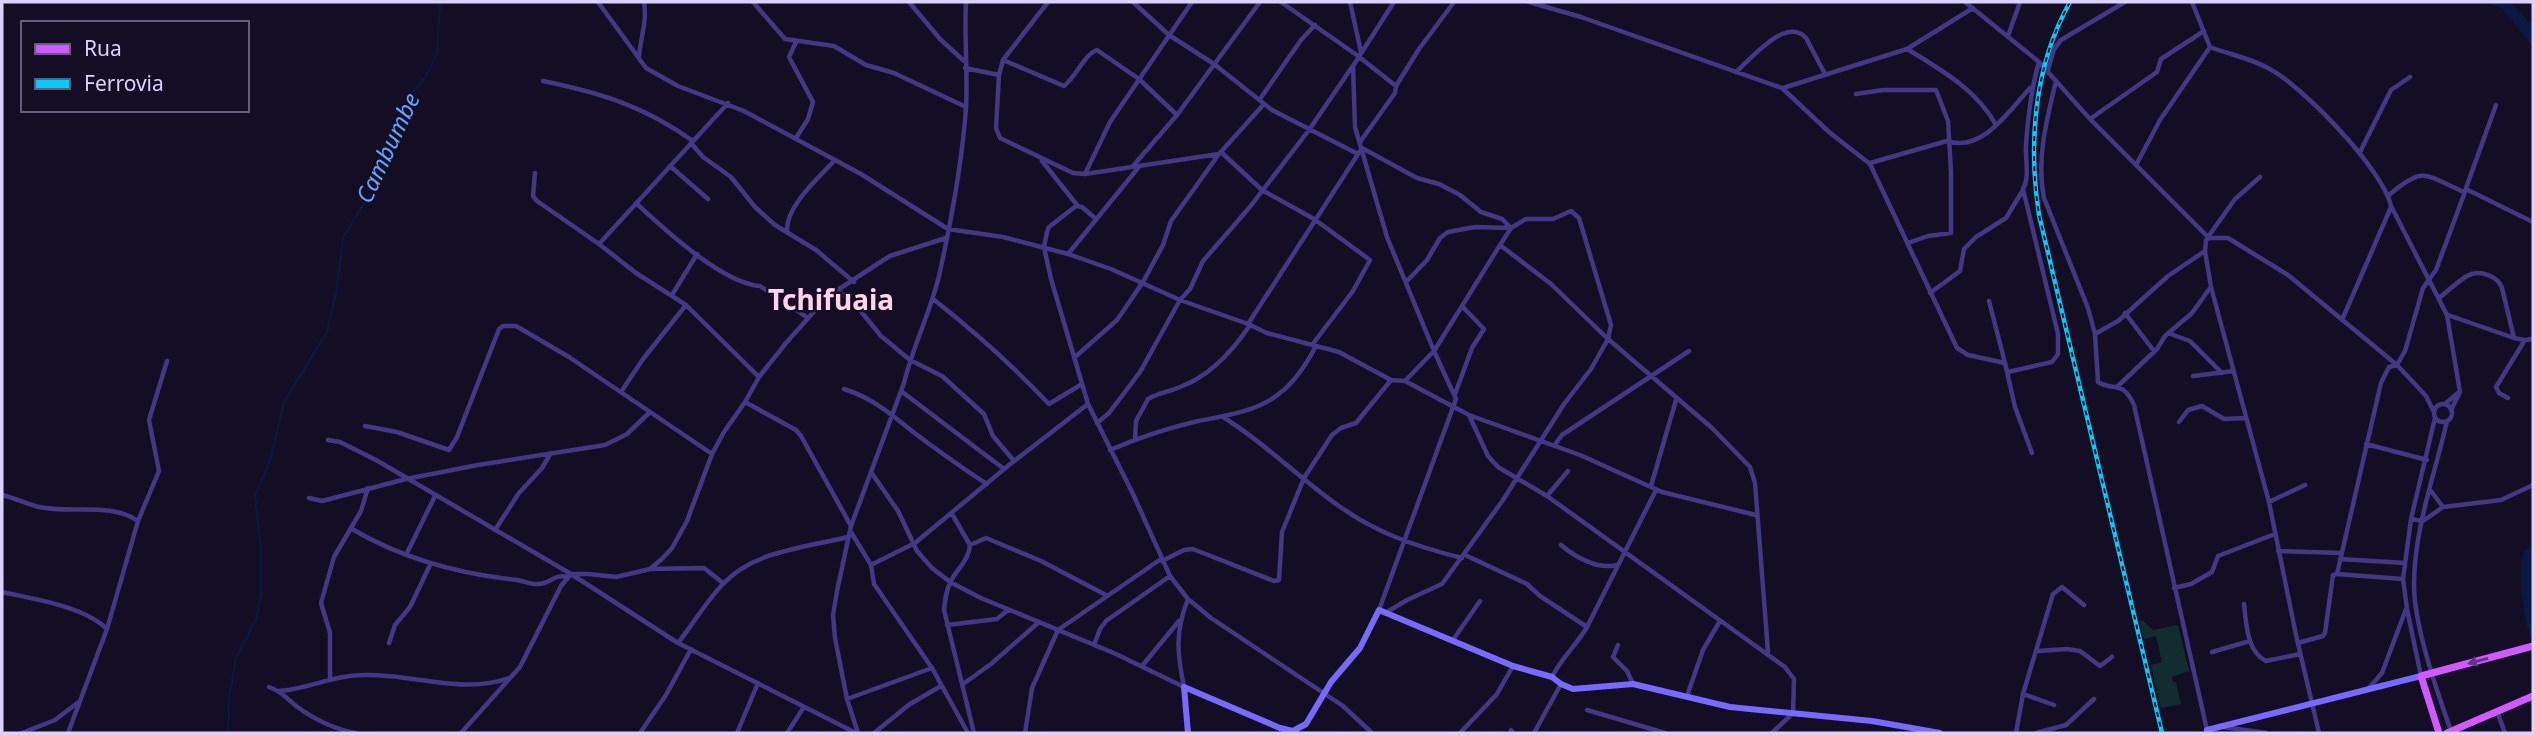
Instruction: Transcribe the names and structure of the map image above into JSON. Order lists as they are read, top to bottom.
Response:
{
  "districts": ["Tchifuaia"],
  "water": ["Cambumbe"],
  "legend": ["Rua", "Ferrovia"]
}
